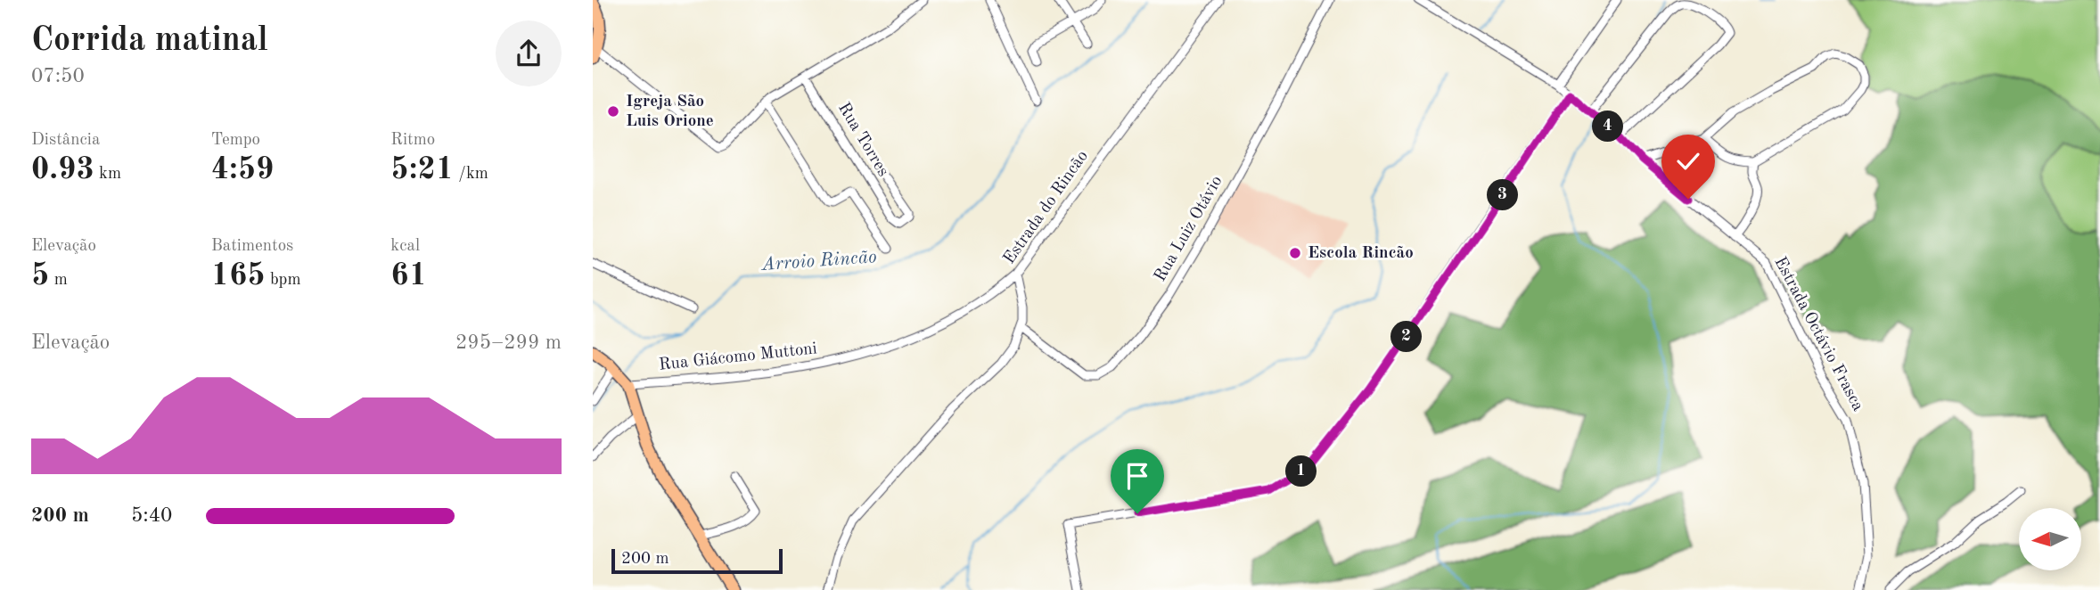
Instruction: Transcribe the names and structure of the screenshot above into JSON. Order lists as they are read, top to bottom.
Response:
{
  "streets": {
    "street": [
      "Rua Torres",
      "Estrada do Rincão",
      "Rua Luiz Otávio",
      "Estrada Octávio Frasca",
      "Rua Giácomo Muttoni"
    ]
  },
  "crossings": [
    ["Estrada do Rincão", "Rua Luiz Otávio"],
    ["Estrada do Rincão", "Rua Giácomo Muttoni"]
  ],
  "water": ["Arroio Rincão"],
  "places": ["Igreja São Luis Orione", "Escola Rincão"],
  "scale_bar": "200 m",
  "north": "left",
  "page": {
    "heading": ["Corrida matinal", "07:50"],
    "stats": [
      ["Distância", "0.93 km"],
      ["Tempo", "4:59"],
      ["Ritmo", "5:21 /km"],
      ["Elevação", "5 m"],
      ["Batimentos", "165 bpm"],
      ["kcal", "61"]
    ],
    "pins": [
      "4",
      "3",
      "2",
      "1"
    ],
    "chart": ["Elevação", "295–299 m"],
    "list": [
      {
        "name": "200 m",
        "note": "5:40"
      }
    ],
    "scale": "200 m"
  }
}
